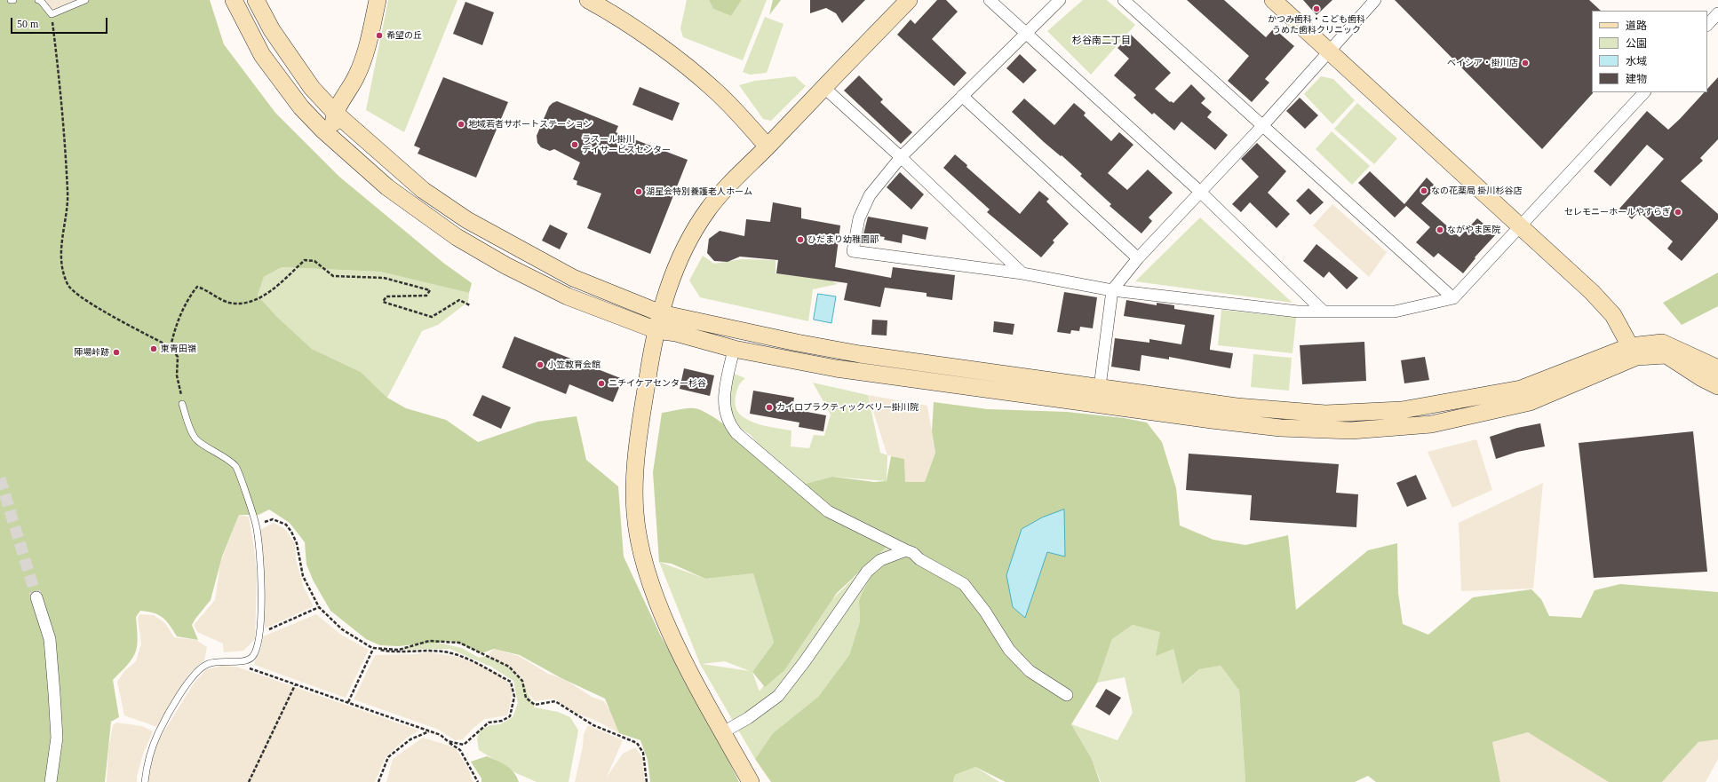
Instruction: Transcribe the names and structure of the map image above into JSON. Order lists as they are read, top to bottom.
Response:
{
  "districts": ["杉谷南二丁目"],
  "places": [
    "かつみ歯科・こども歯科 うめた歯科クリニック",
    "希望の丘",
    "ベイシア・掛川店",
    "地域若者サポートステーション",
    "ラスール掛川 デイサービスセンター",
    "なの花薬局 掛川杉谷店",
    "湖星会特別養護老人ホーム",
    "セレモニーホールやすらぎ",
    "ながやま医院",
    "ひだまり幼稚園部",
    "東青田嶺",
    "陣場峠跡",
    "小笠教育会館",
    "ニチイケアセンター杉谷",
    "カイロプラクティックベリー掛川院"
  ],
  "legend": [
    "道路",
    "公園",
    "水域",
    "建物"
  ],
  "scale_bar": "50 m"
}
